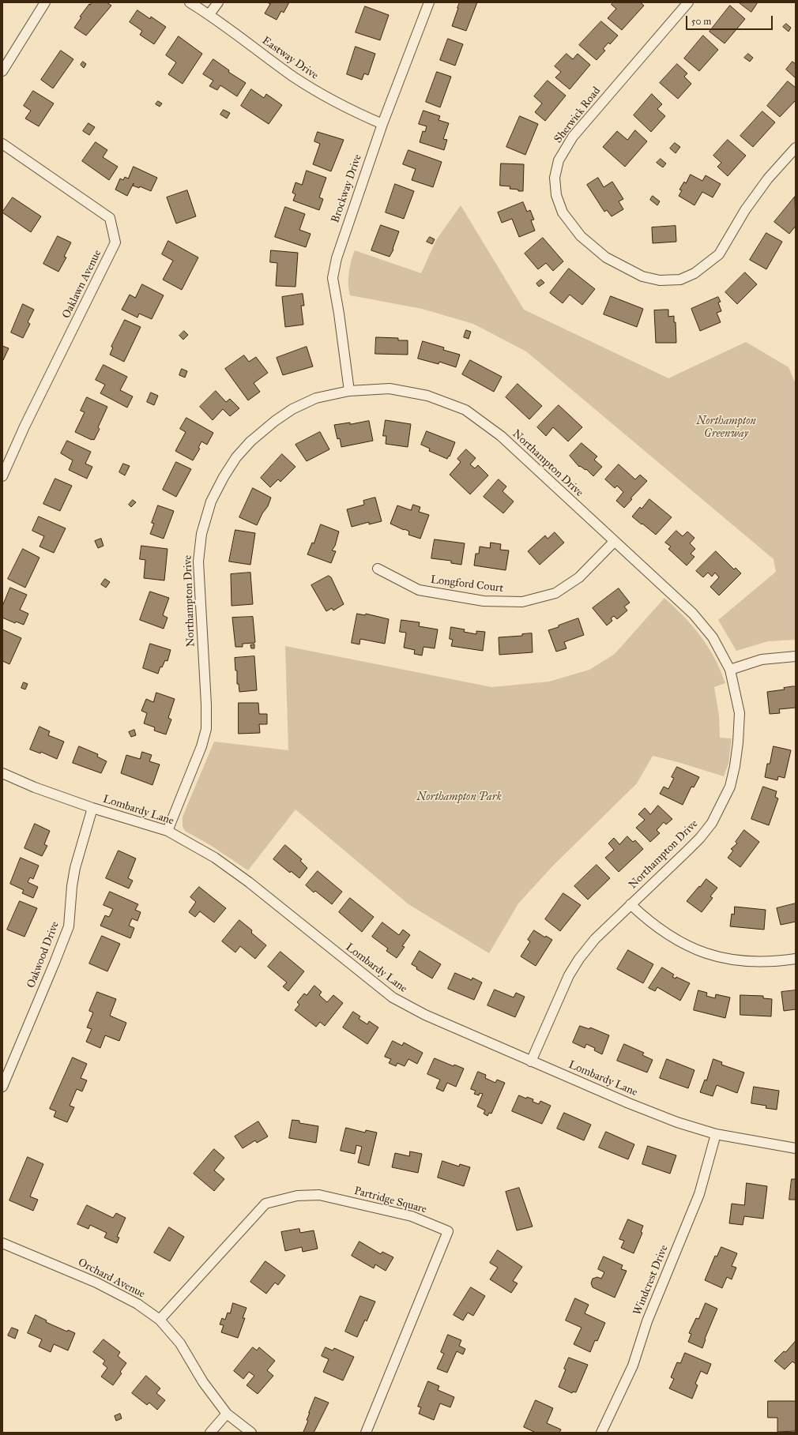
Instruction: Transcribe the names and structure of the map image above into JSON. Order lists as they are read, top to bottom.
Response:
{
  "streets": {
    "street": [
      "Eastway Drive",
      "Sherwick Road",
      "Brockway Drive",
      "Oaklawn Avenue",
      "Northampton Drive",
      "Longford Court",
      "Lombardy Lane",
      "Oakwood Drive",
      "Partridge Square",
      "Orchard Avenue",
      "Windcrest Drive"
    ]
  },
  "crossings": [
    ["Eastway Drive", "Brockway Drive"],
    ["Brockway Drive", "Northampton Drive"],
    ["Northampton Drive", "Longford Court"],
    ["Northampton Drive", "Lombardy Lane"],
    ["Lombardy Lane", "Oakwood Drive"],
    ["Lombardy Lane", "Windcrest Drive"],
    ["Partridge Square", "Orchard Avenue"]
  ],
  "parks": ["Northampton Greenway", "Northampton Park"],
  "scale_bar": "50 m"
}
